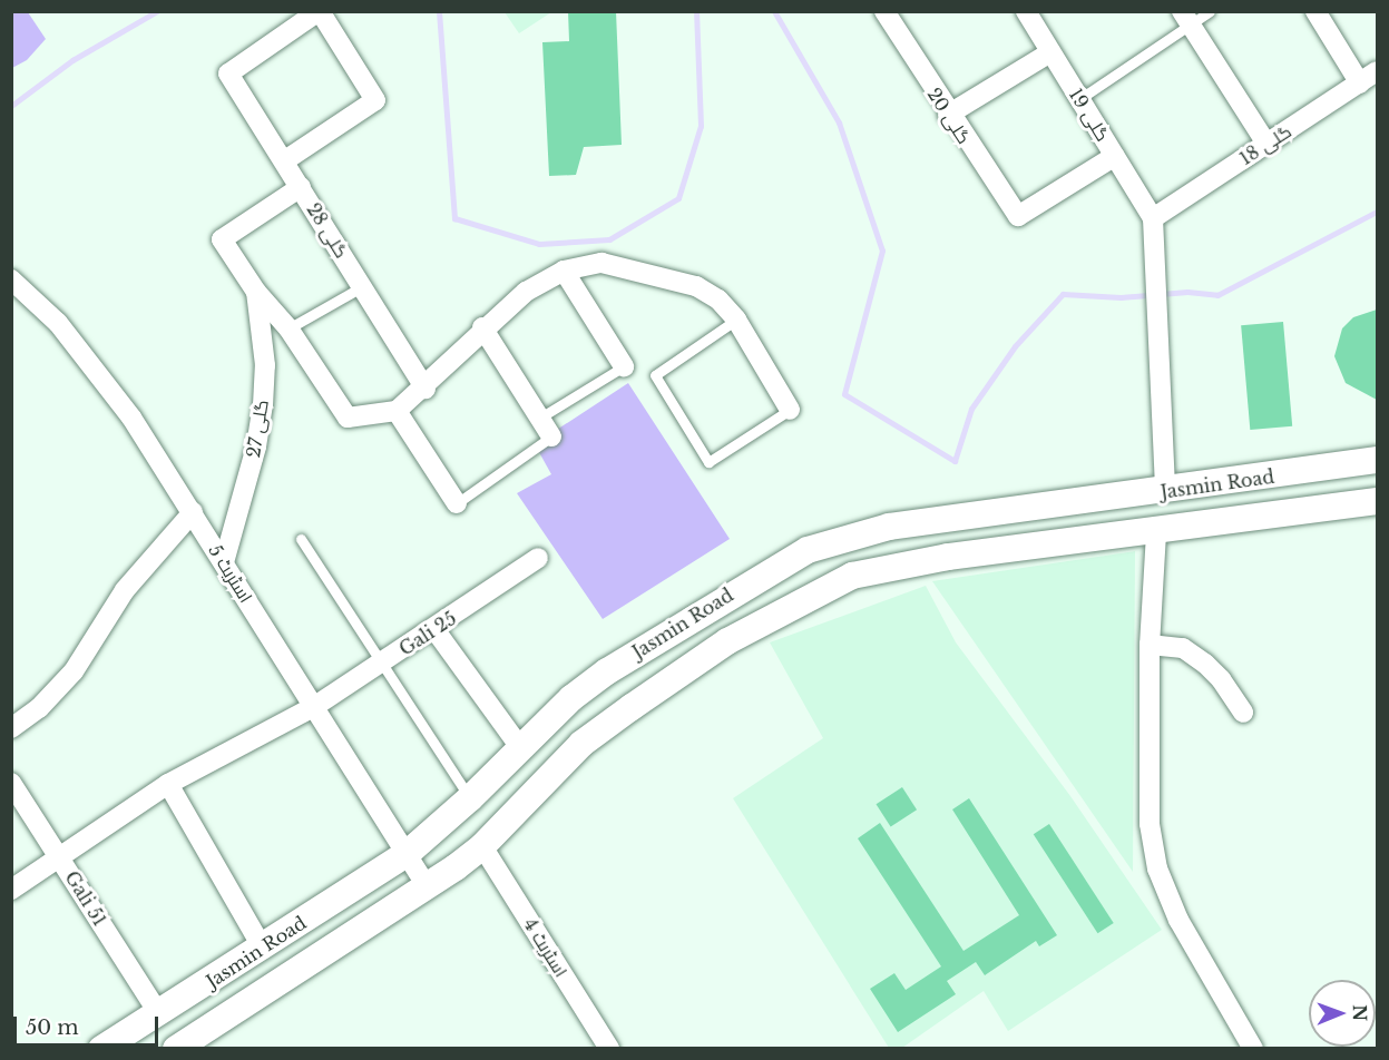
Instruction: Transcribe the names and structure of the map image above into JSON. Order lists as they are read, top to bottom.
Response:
{
  "streets": {
    "street": [
      "گلی 19",
      "گلی 20",
      "گلی 18",
      "گلی 28",
      "گلی 27",
      "Jasmin Road",
      "اسٹریٹ 5",
      "Gali 25",
      "Gali 51",
      "اسٹریٹ 4"
    ]
  },
  "crossings": [
    ["گلی 19", "گلی 20"],
    ["گلی 19", "گلی 18"],
    ["گلی 28", "گلی 27"],
    ["گلی 27", "اسٹریٹ 5"],
    ["Jasmin Road", "اسٹریٹ 5"],
    ["Jasmin Road", "Gali 51"],
    ["Jasmin Road", "اسٹریٹ 4"],
    ["اسٹریٹ 5", "Gali 25"],
    ["Gali 25", "Gali 51"]
  ],
  "scale_bar": "50 m",
  "north": "right"
}
